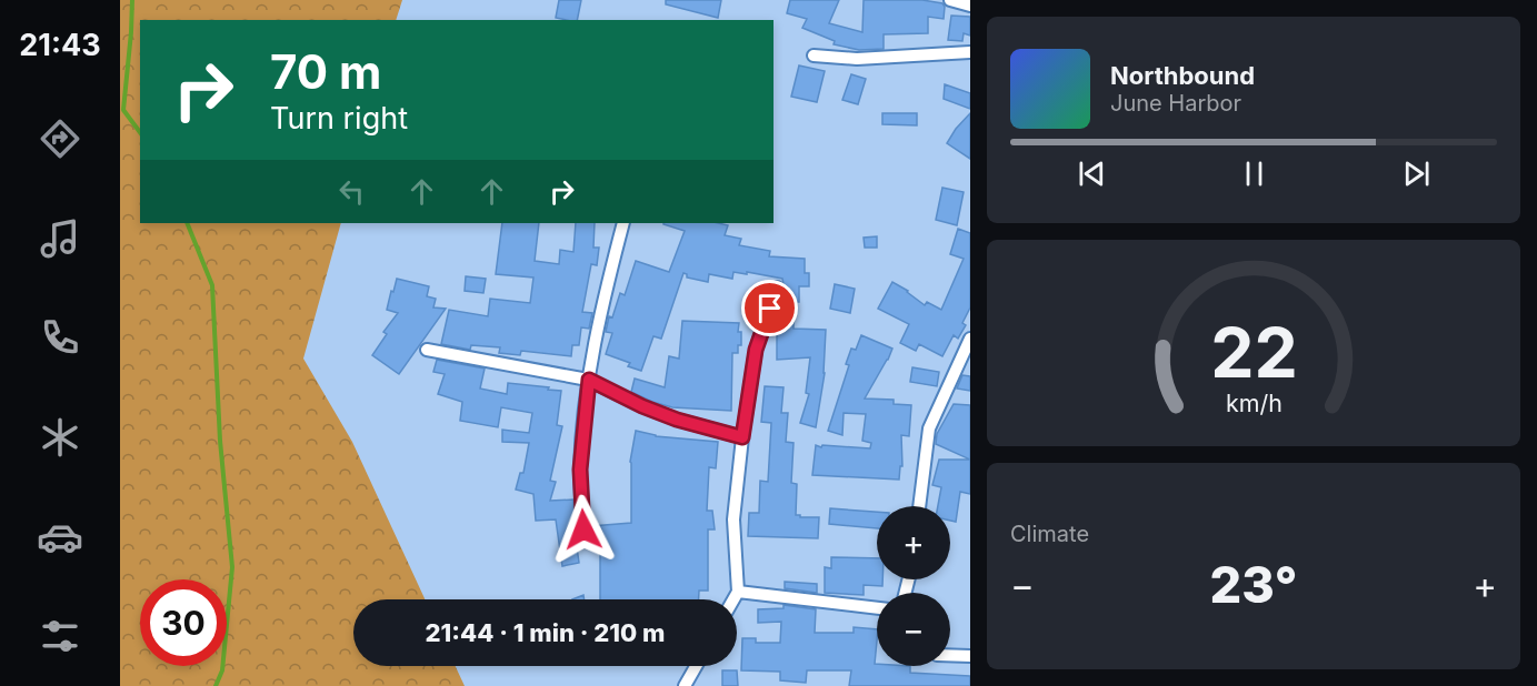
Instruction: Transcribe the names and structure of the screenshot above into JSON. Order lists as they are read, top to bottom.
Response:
{
  "page": {
    "tabs": "21:43",
    "turn": ["70 m", "Turn right"],
    "song": ["Northbound", "June Harbor"],
    "tile": "Climate",
    "map_buttons": ["+", "−"],
    "heat": ["−", "23°", "+"],
    "limit": "30",
    "trip": "21:44 · 1 min · 210 m",
    "gauge": ["22", "km/h"]
  }
}
